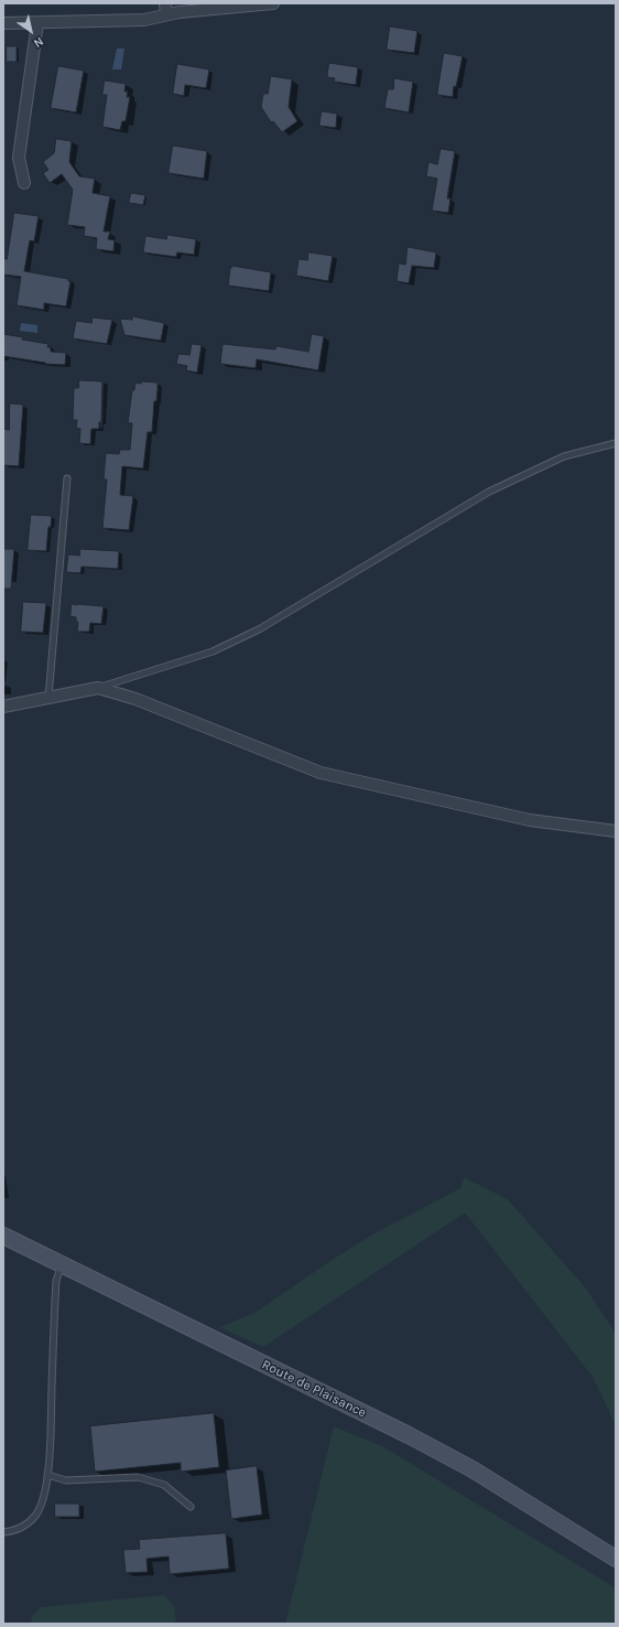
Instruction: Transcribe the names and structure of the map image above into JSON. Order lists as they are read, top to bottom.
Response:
{
  "streets": {
    "main road": ["Route de Plaisance"]
  },
  "north": "bottom right"
}
